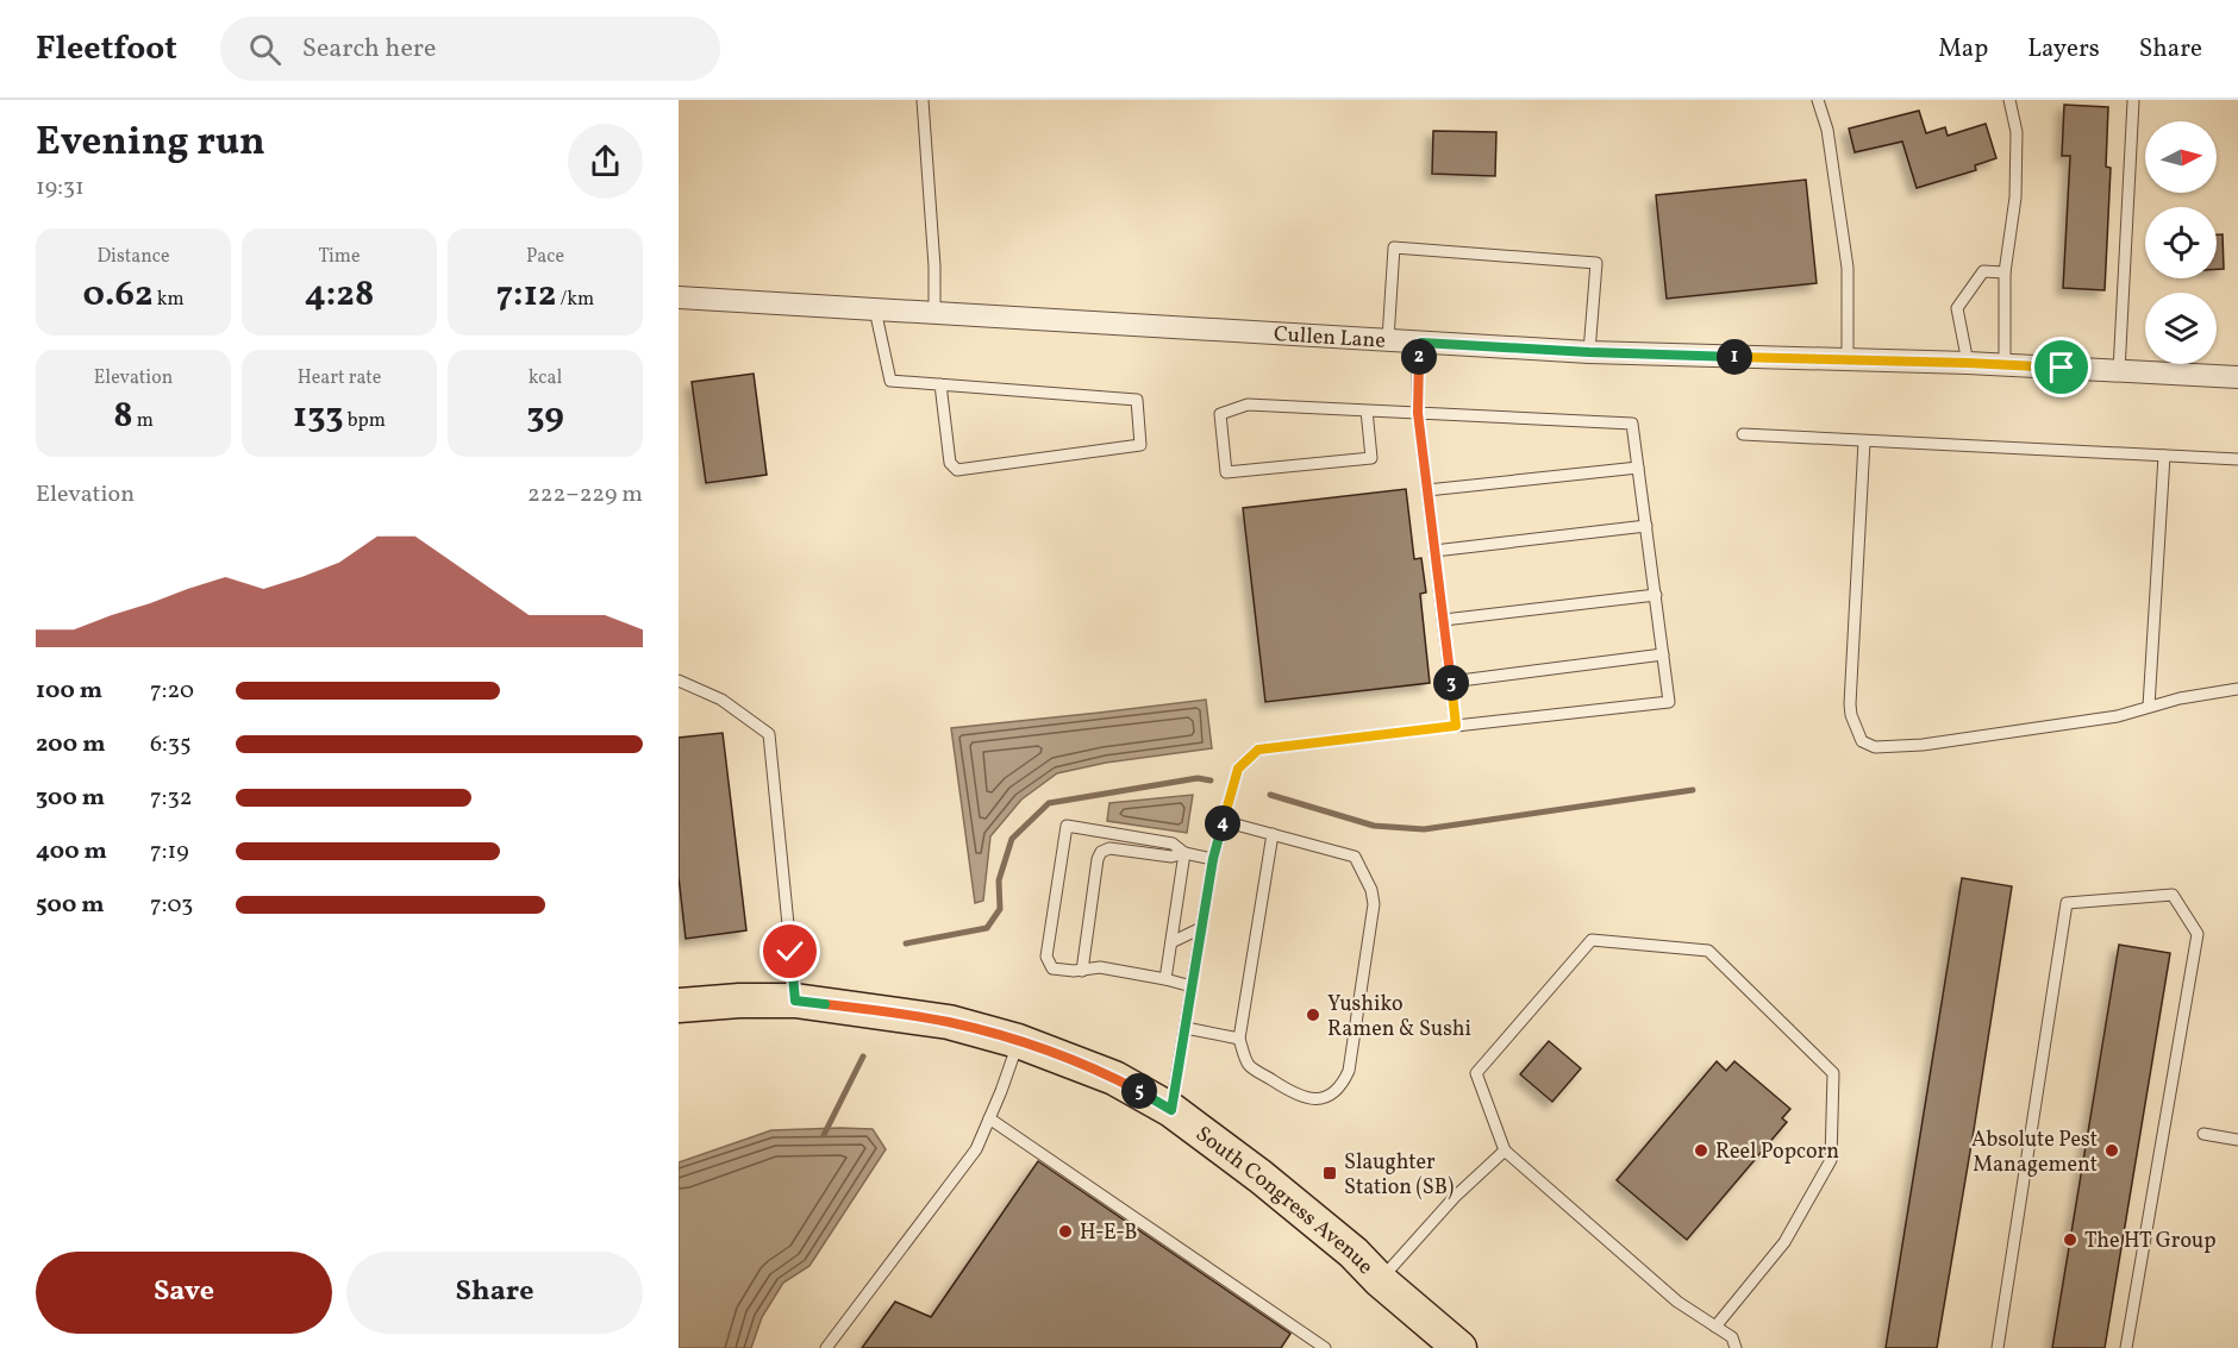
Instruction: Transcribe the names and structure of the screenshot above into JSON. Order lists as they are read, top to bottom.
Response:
{
  "streets": {
    "main road": ["South Congress Avenue"],
    "street": ["Cullen Lane"]
  },
  "places": {
    "other": [
      "Yushiko Ramen & Sushi",
      "Reel Popcorn",
      "Absolute Pest Management",
      "H-E-B",
      "The HT Group"
    ],
    "transit": ["Slaughter Station (SB)"]
  },
  "north": "right",
  "page": {
    "header": "Fleetfoot",
    "search": "Search here",
    "nav": ["Map", "Layers", "Share"],
    "heading": ["Evening run", "19:31"],
    "stats": [
      ["Distance", "0.62 km"],
      ["Time", "4:28"],
      ["Pace", "7:12 /km"],
      ["Elevation", "8 m"],
      ["Heart rate", "133 bpm"],
      ["kcal", "39"]
    ],
    "pins": [
      "1",
      "2",
      "3",
      "4",
      "5"
    ],
    "chart": ["Elevation", "222–229 m"],
    "list": [
      {
        "name": "100 m",
        "note": "7:20"
      },
      {
        "name": "200 m",
        "note": "6:35"
      },
      {
        "name": "300 m",
        "note": "7:32"
      },
      {
        "name": "400 m",
        "note": "7:19"
      },
      {
        "name": "500 m",
        "note": "7:03"
      }
    ],
    "buttons": ["Save", "Share"]
  }
}
